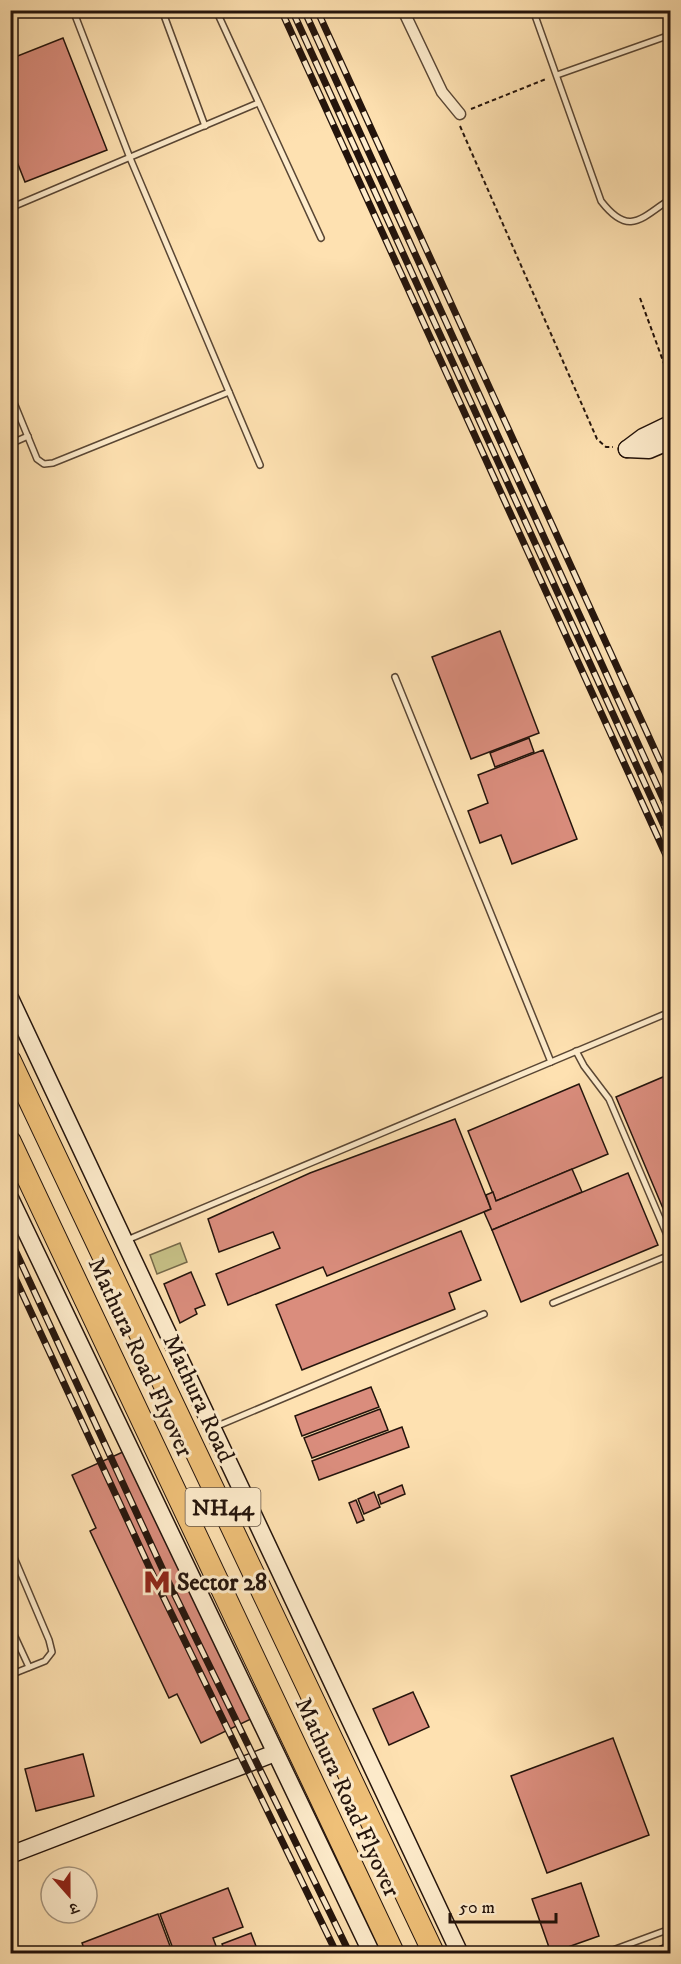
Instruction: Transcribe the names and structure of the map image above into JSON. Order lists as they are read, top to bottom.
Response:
{
  "streets": {
    "highway": ["Mathura Road Flyover", "Mathura Road", "NH44"]
  },
  "places": {
    "metro station": ["Sector 28"]
  },
  "scale_bar": "50 m",
  "north": "bottom"
}
